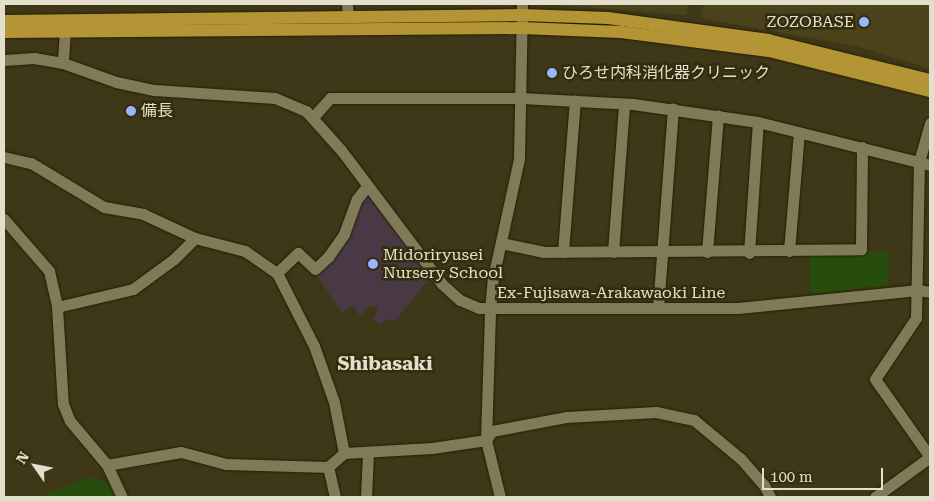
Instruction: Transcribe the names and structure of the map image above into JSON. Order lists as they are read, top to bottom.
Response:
{
  "streets": {
    "street": ["Ex-Fujisawa-Arakawaoki Line"]
  },
  "districts": ["Shibasaki"],
  "places": [
    "ZOZOBASE",
    "ひろせ内科消化器クリニック",
    "備長",
    "Midoriryusei Nursery School"
  ],
  "scale_bar": "100 m",
  "north": "top left"
}
